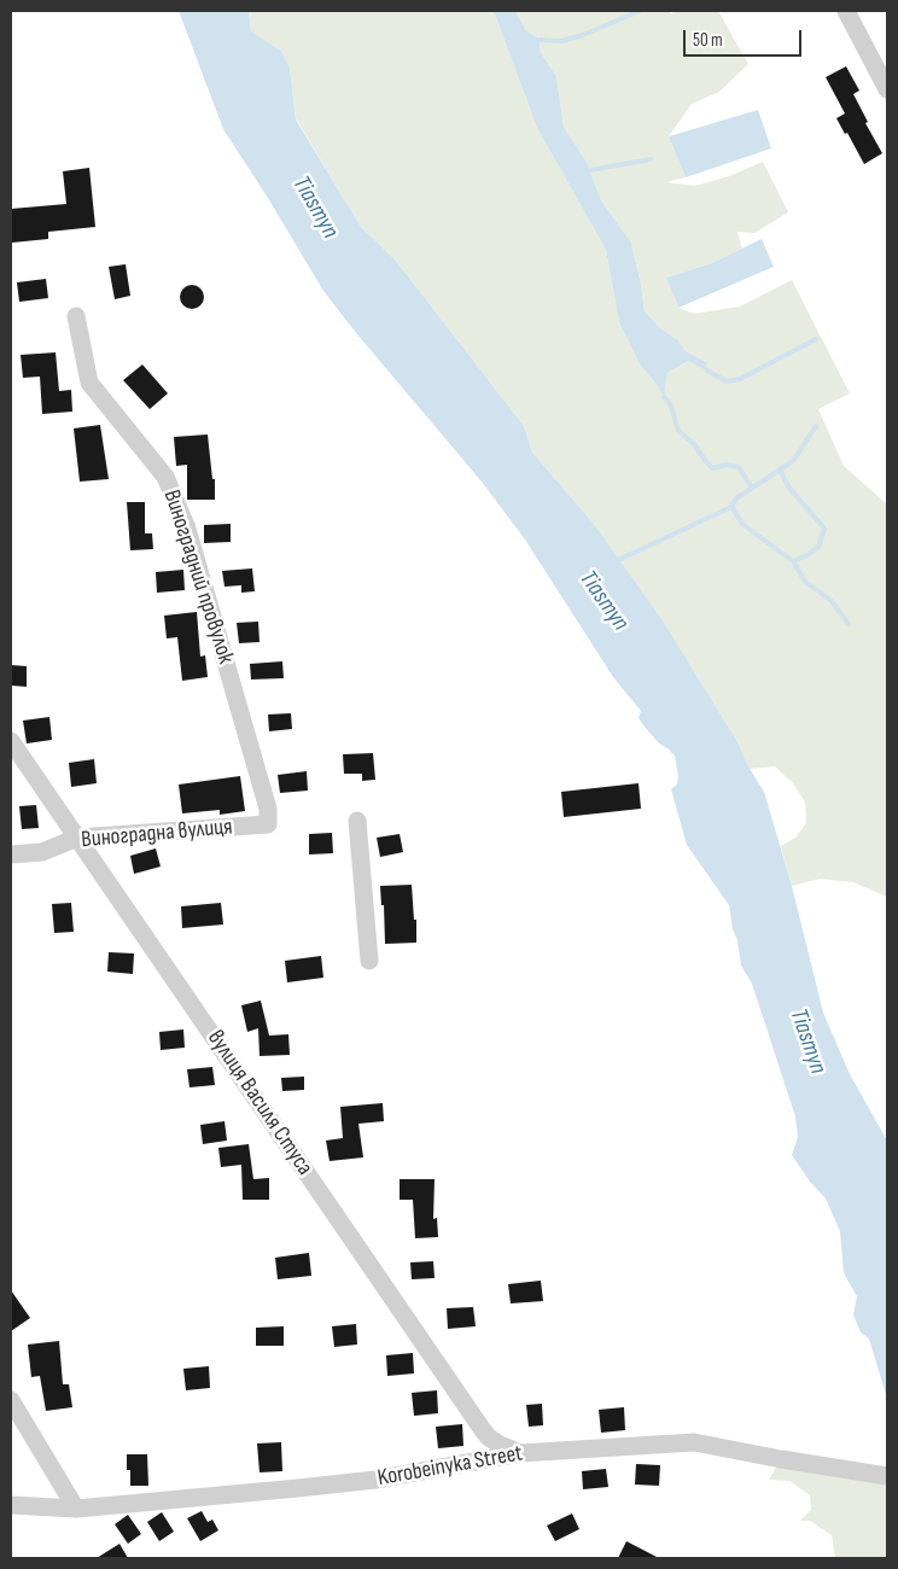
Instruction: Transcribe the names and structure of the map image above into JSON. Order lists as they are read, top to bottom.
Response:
{
  "streets": {
    "street": [
      "Виноградний провулок",
      "Виноградна вулиця",
      "вулиця Василя Стуса",
      "Korobeinyka Street"
    ]
  },
  "crossings": [
    ["Виноградний провулок", "Виноградна вулиця"],
    ["Виноградна вулиця", "вулиця Василя Стуса"],
    ["вулиця Василя Стуса", "Korobeinyka Street"]
  ],
  "water": ["Tiasmyn"],
  "scale_bar": "50 m"
}
